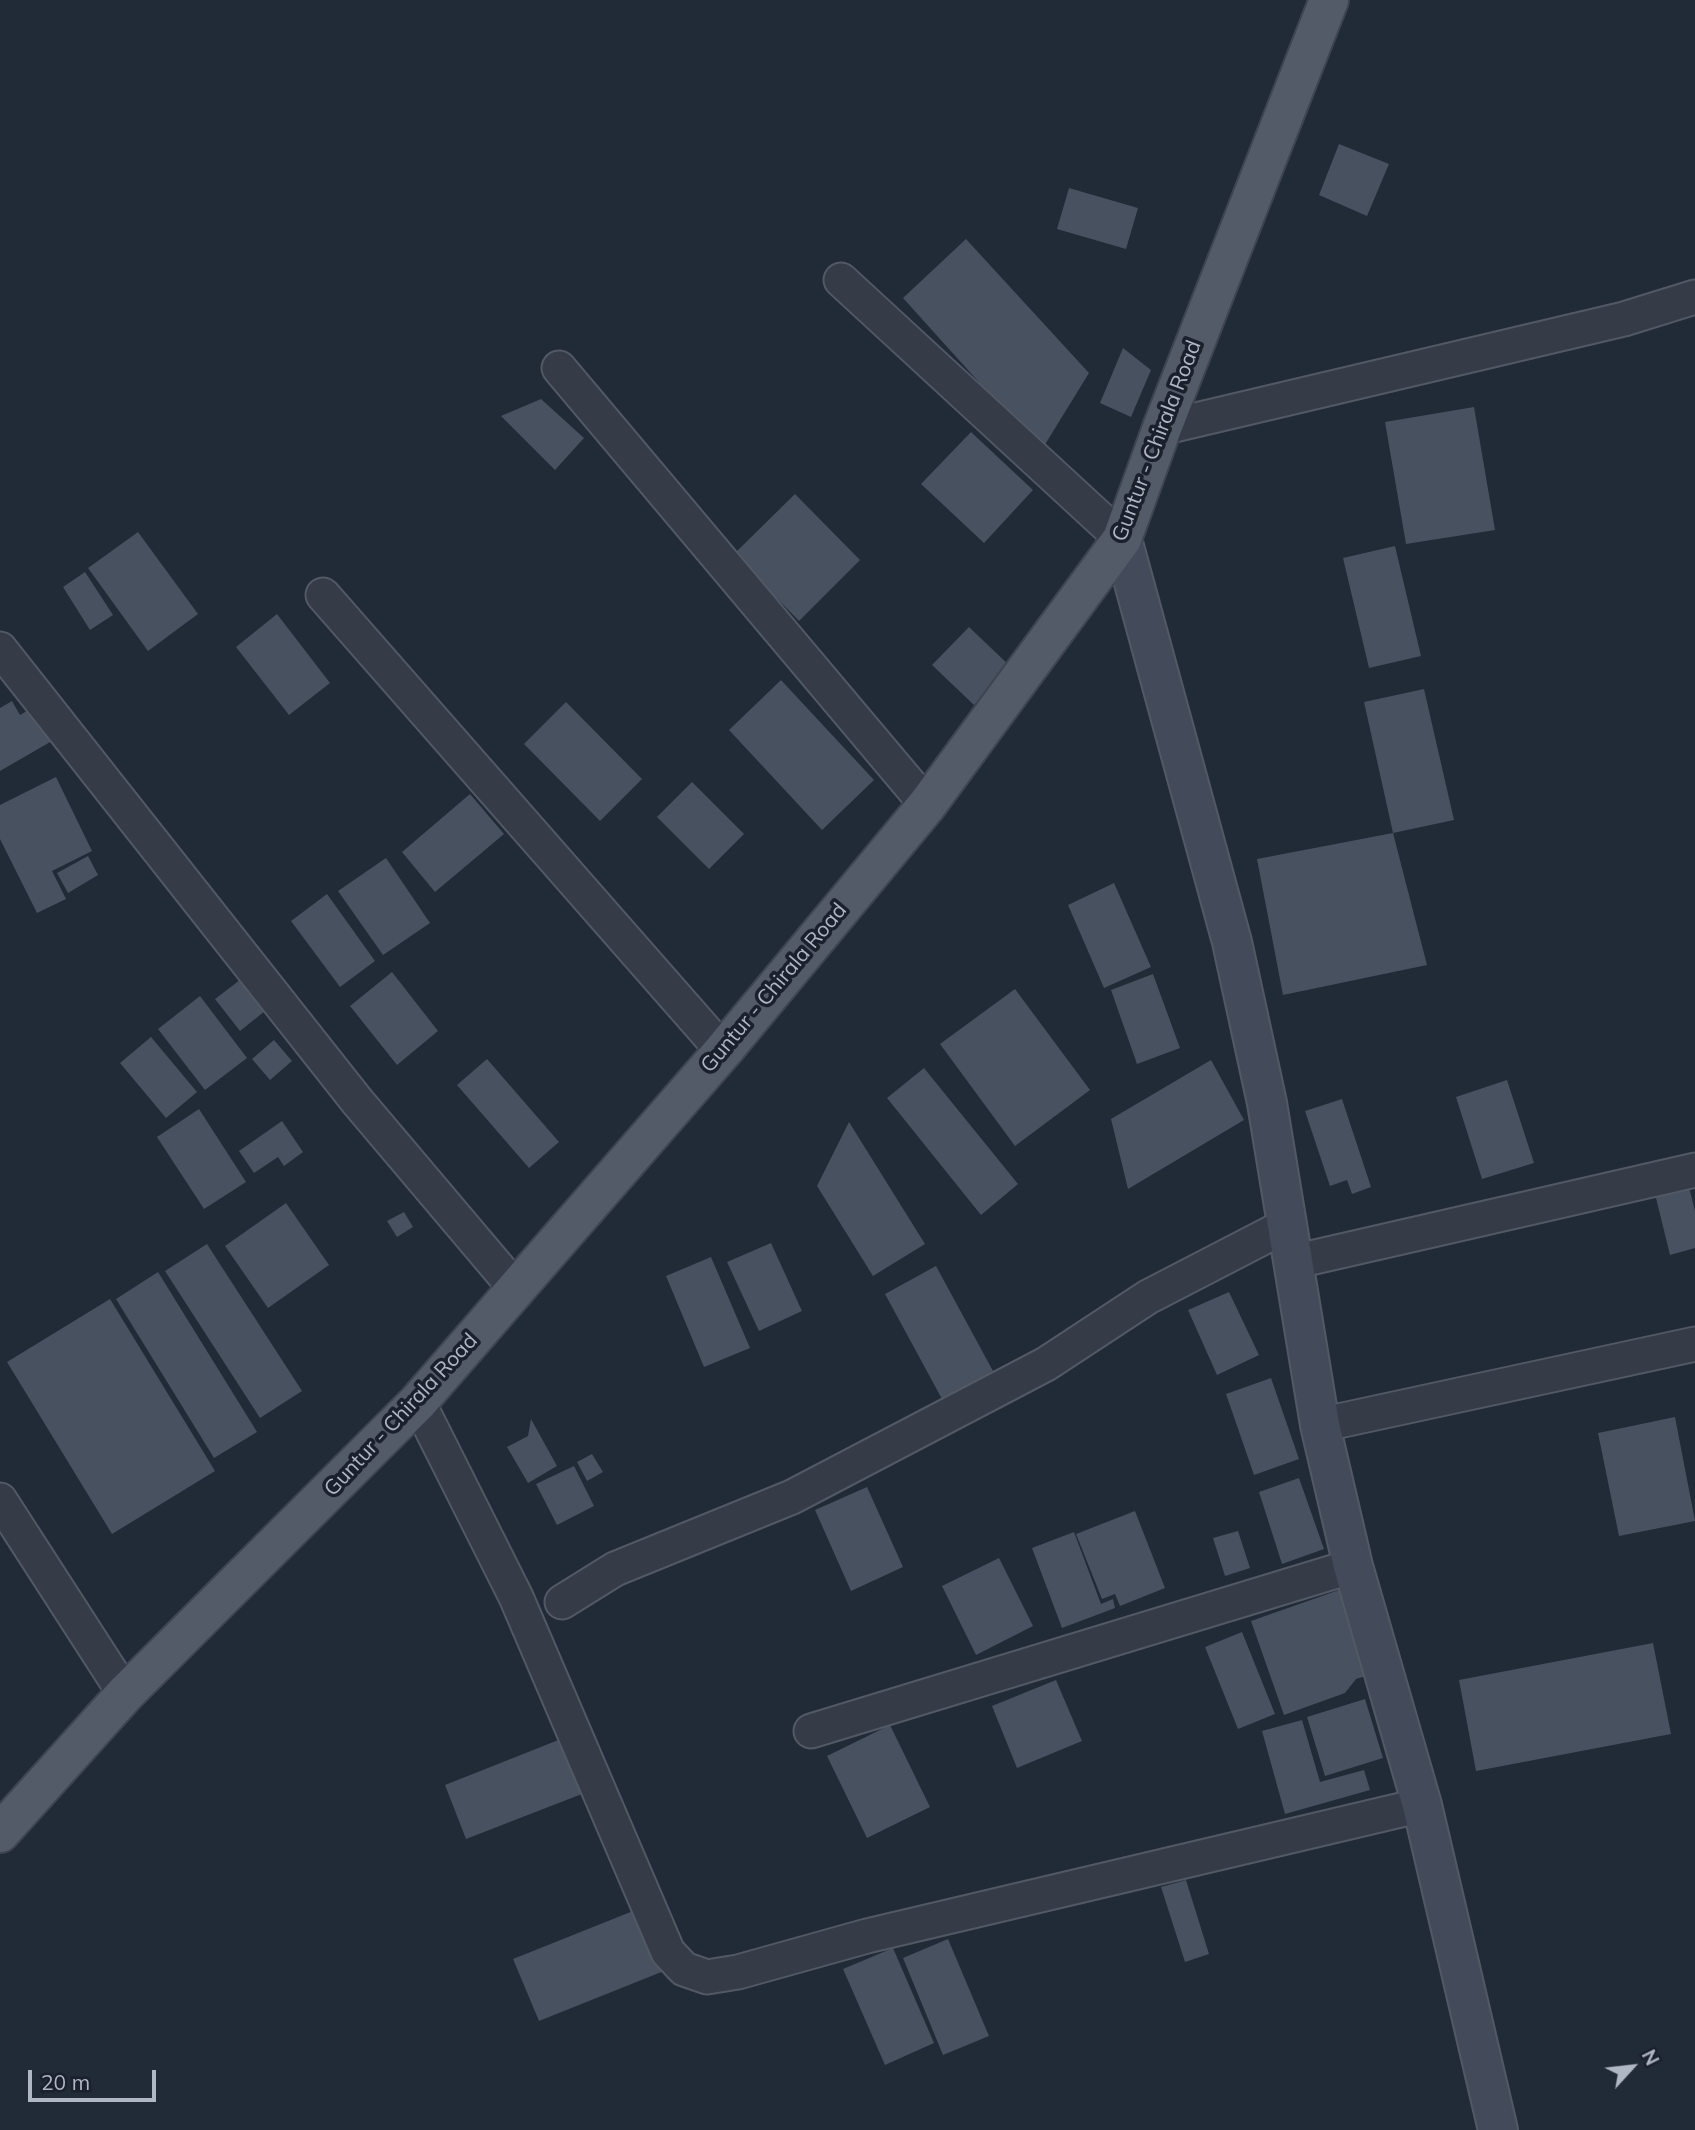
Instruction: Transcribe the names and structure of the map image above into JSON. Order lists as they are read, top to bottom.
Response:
{
  "streets": {
    "main road": ["Guntur - Chirala Road"]
  },
  "scale_bar": "20 m",
  "north": "top right"
}
